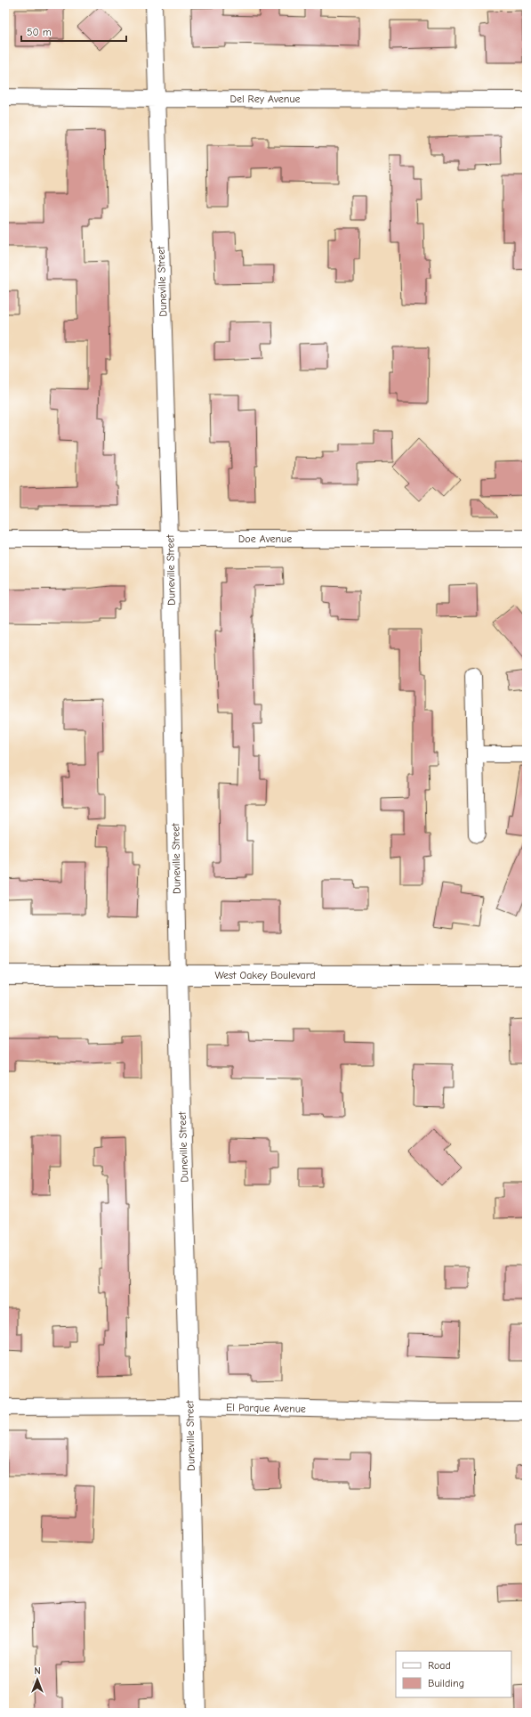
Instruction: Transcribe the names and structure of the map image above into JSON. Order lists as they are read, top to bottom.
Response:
{
  "streets": {
    "street": [
      "Del Rey Avenue",
      "Duneville Street",
      "Doe Avenue",
      "West Oakey Boulevard",
      "El Parque Avenue"
    ]
  },
  "crossings": [
    ["Del Rey Avenue", "Duneville Street"],
    ["Duneville Street", "Doe Avenue"],
    ["Duneville Street", "West Oakey Boulevard"],
    ["Duneville Street", "El Parque Avenue"]
  ],
  "legend": ["Road", "Building"],
  "scale_bar": "50 m",
  "north": "top"
}
